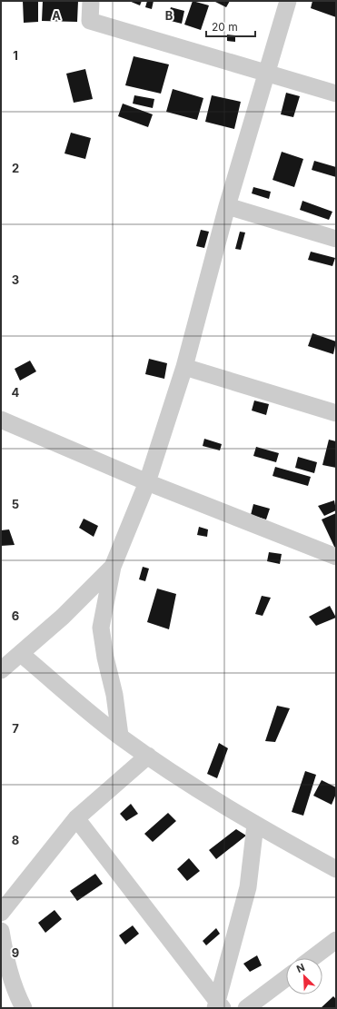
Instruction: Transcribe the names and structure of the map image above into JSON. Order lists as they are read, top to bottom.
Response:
{
  "scale_bar": "20 m",
  "north": "top left",
  "grid": {
    "columns": ["A", "B"],
    "rows": [
      "1",
      "2",
      "3",
      "4",
      "5",
      "6",
      "7",
      "8",
      "9"
    ]
  }
}
